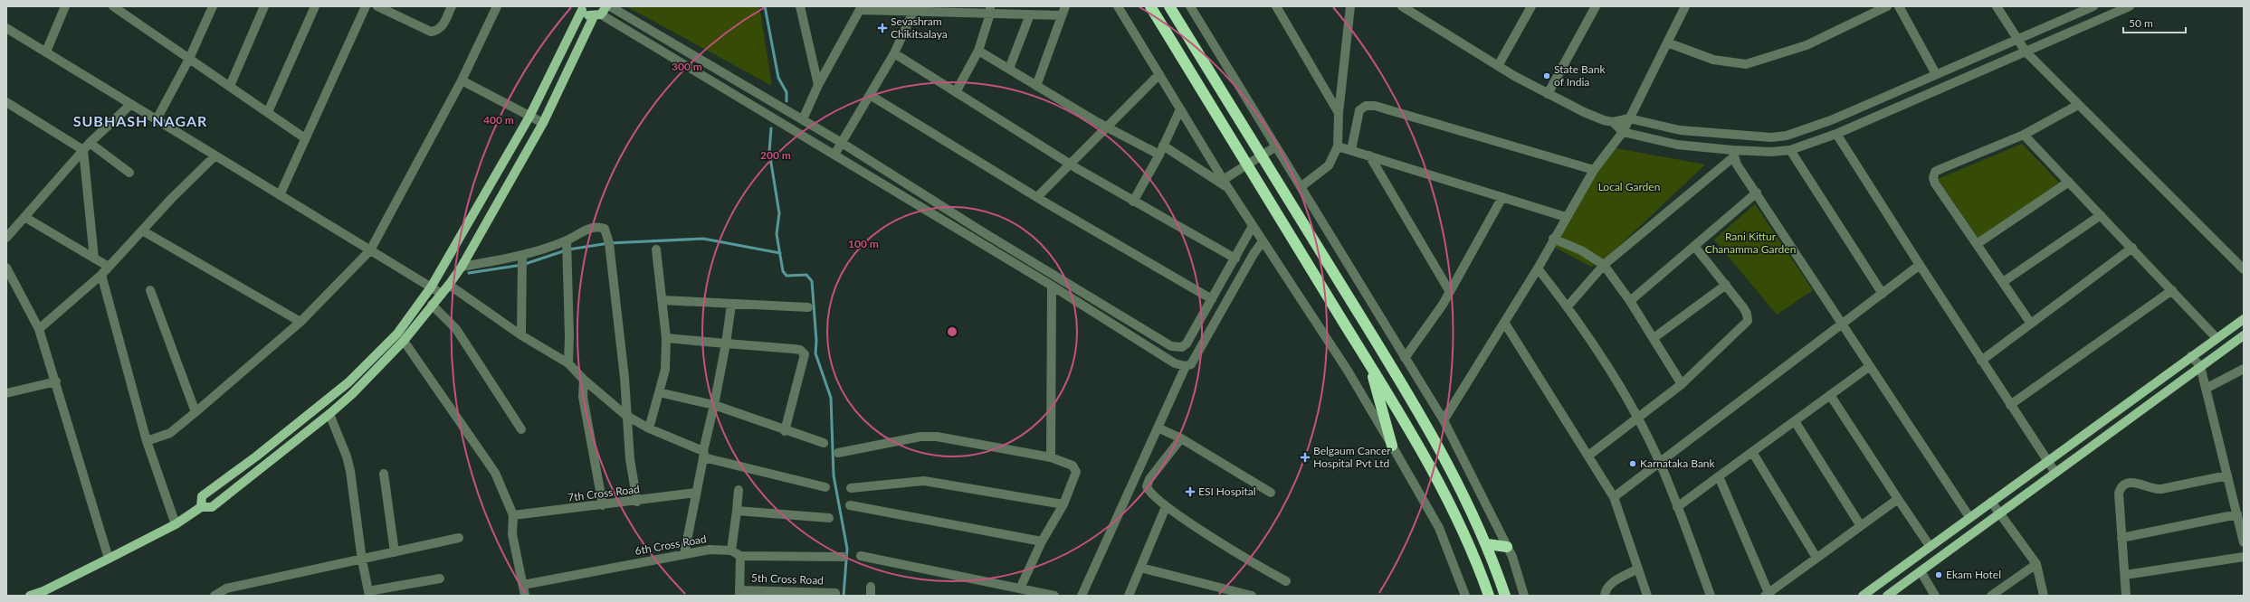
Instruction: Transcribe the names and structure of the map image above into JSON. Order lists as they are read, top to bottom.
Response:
{
  "streets": {
    "street": ["7th Cross Road", "6th Cross Road", "5th Cross Road"]
  },
  "districts": ["SUBHASH NAGAR"],
  "parks": ["Local Garden", "Rani Kittur Chanamma Garden"],
  "places": {
    "health": ["Sevashram Chikitsalaya", "Belgaum Cancer Hospital Pvt Ltd", "ESI Hospital"],
    "other": ["State Bank of India", "Karnataka Bank", "Ekam Hotel"]
  },
  "scale_bar": "50 m",
  "rings": [
    "300 m",
    "400 m",
    "200 m",
    "100 m"
  ]
}
